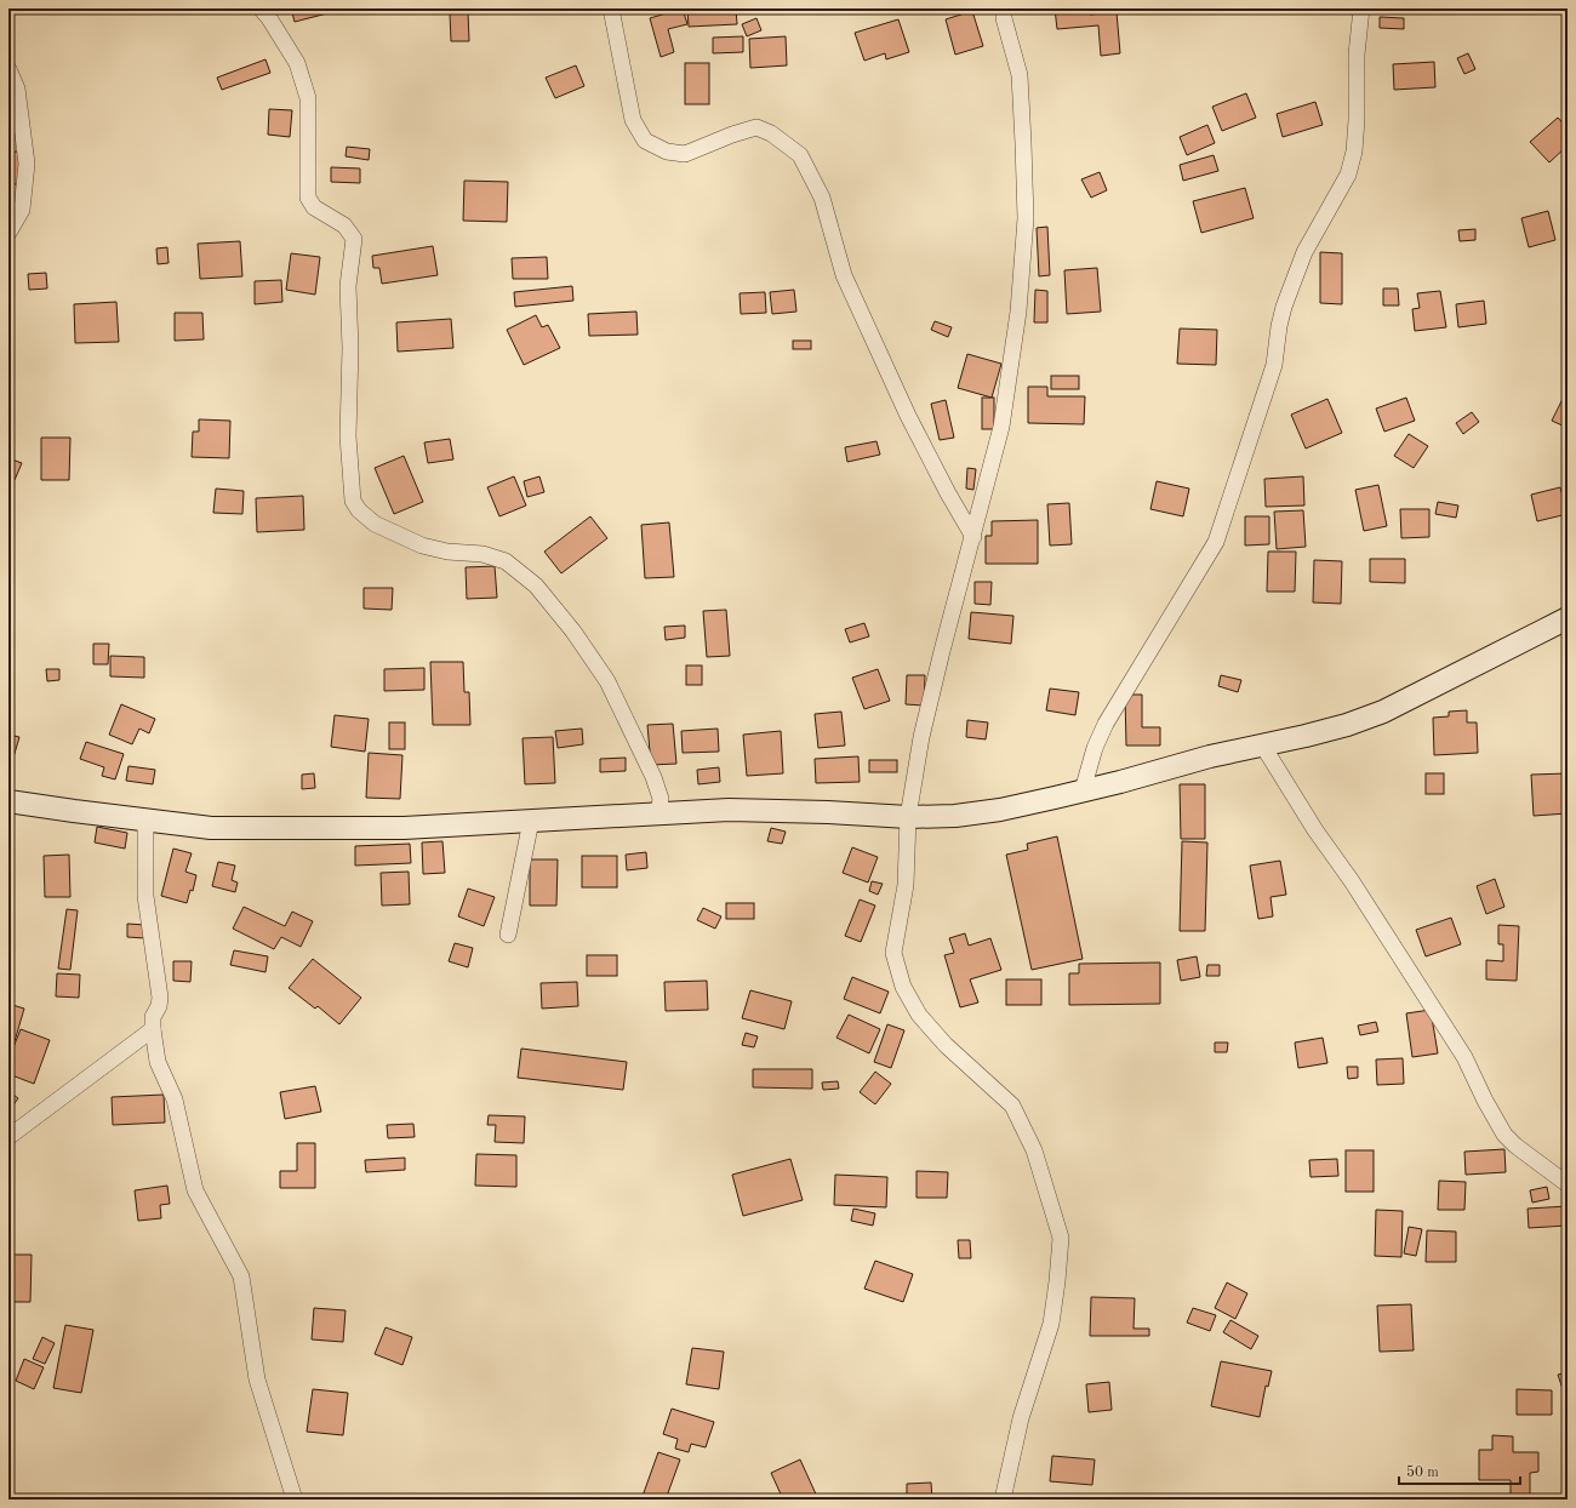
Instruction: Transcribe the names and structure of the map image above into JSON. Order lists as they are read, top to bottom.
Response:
{
  "scale_bar": "50 m"
}
